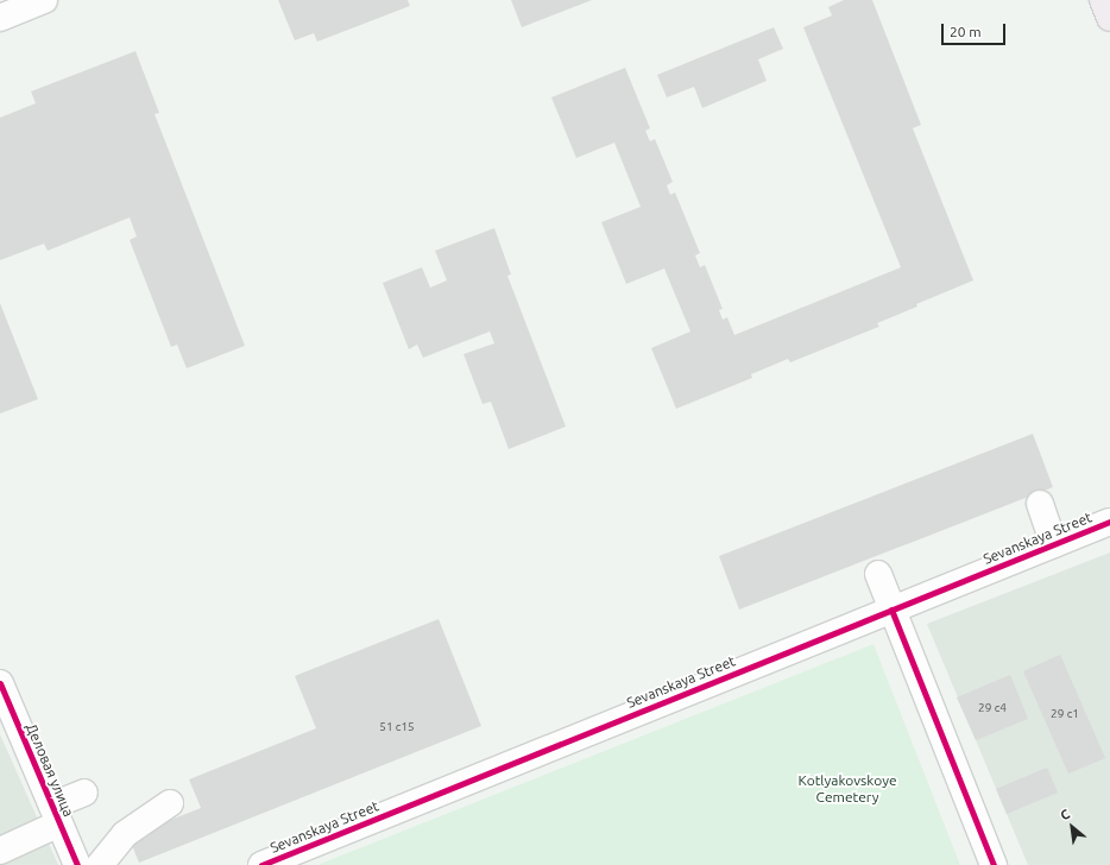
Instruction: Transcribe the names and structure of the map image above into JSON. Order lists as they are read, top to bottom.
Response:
{
  "streets": {
    "street": ["Sevanskaya Street", "Деловая улица"]
  },
  "parks": ["Kotlyakovskoye Cemetery"],
  "house_numbers": ["29 с4", "29 с1", "51 с15"],
  "scale_bar": "20 m",
  "north": "top left"
}
